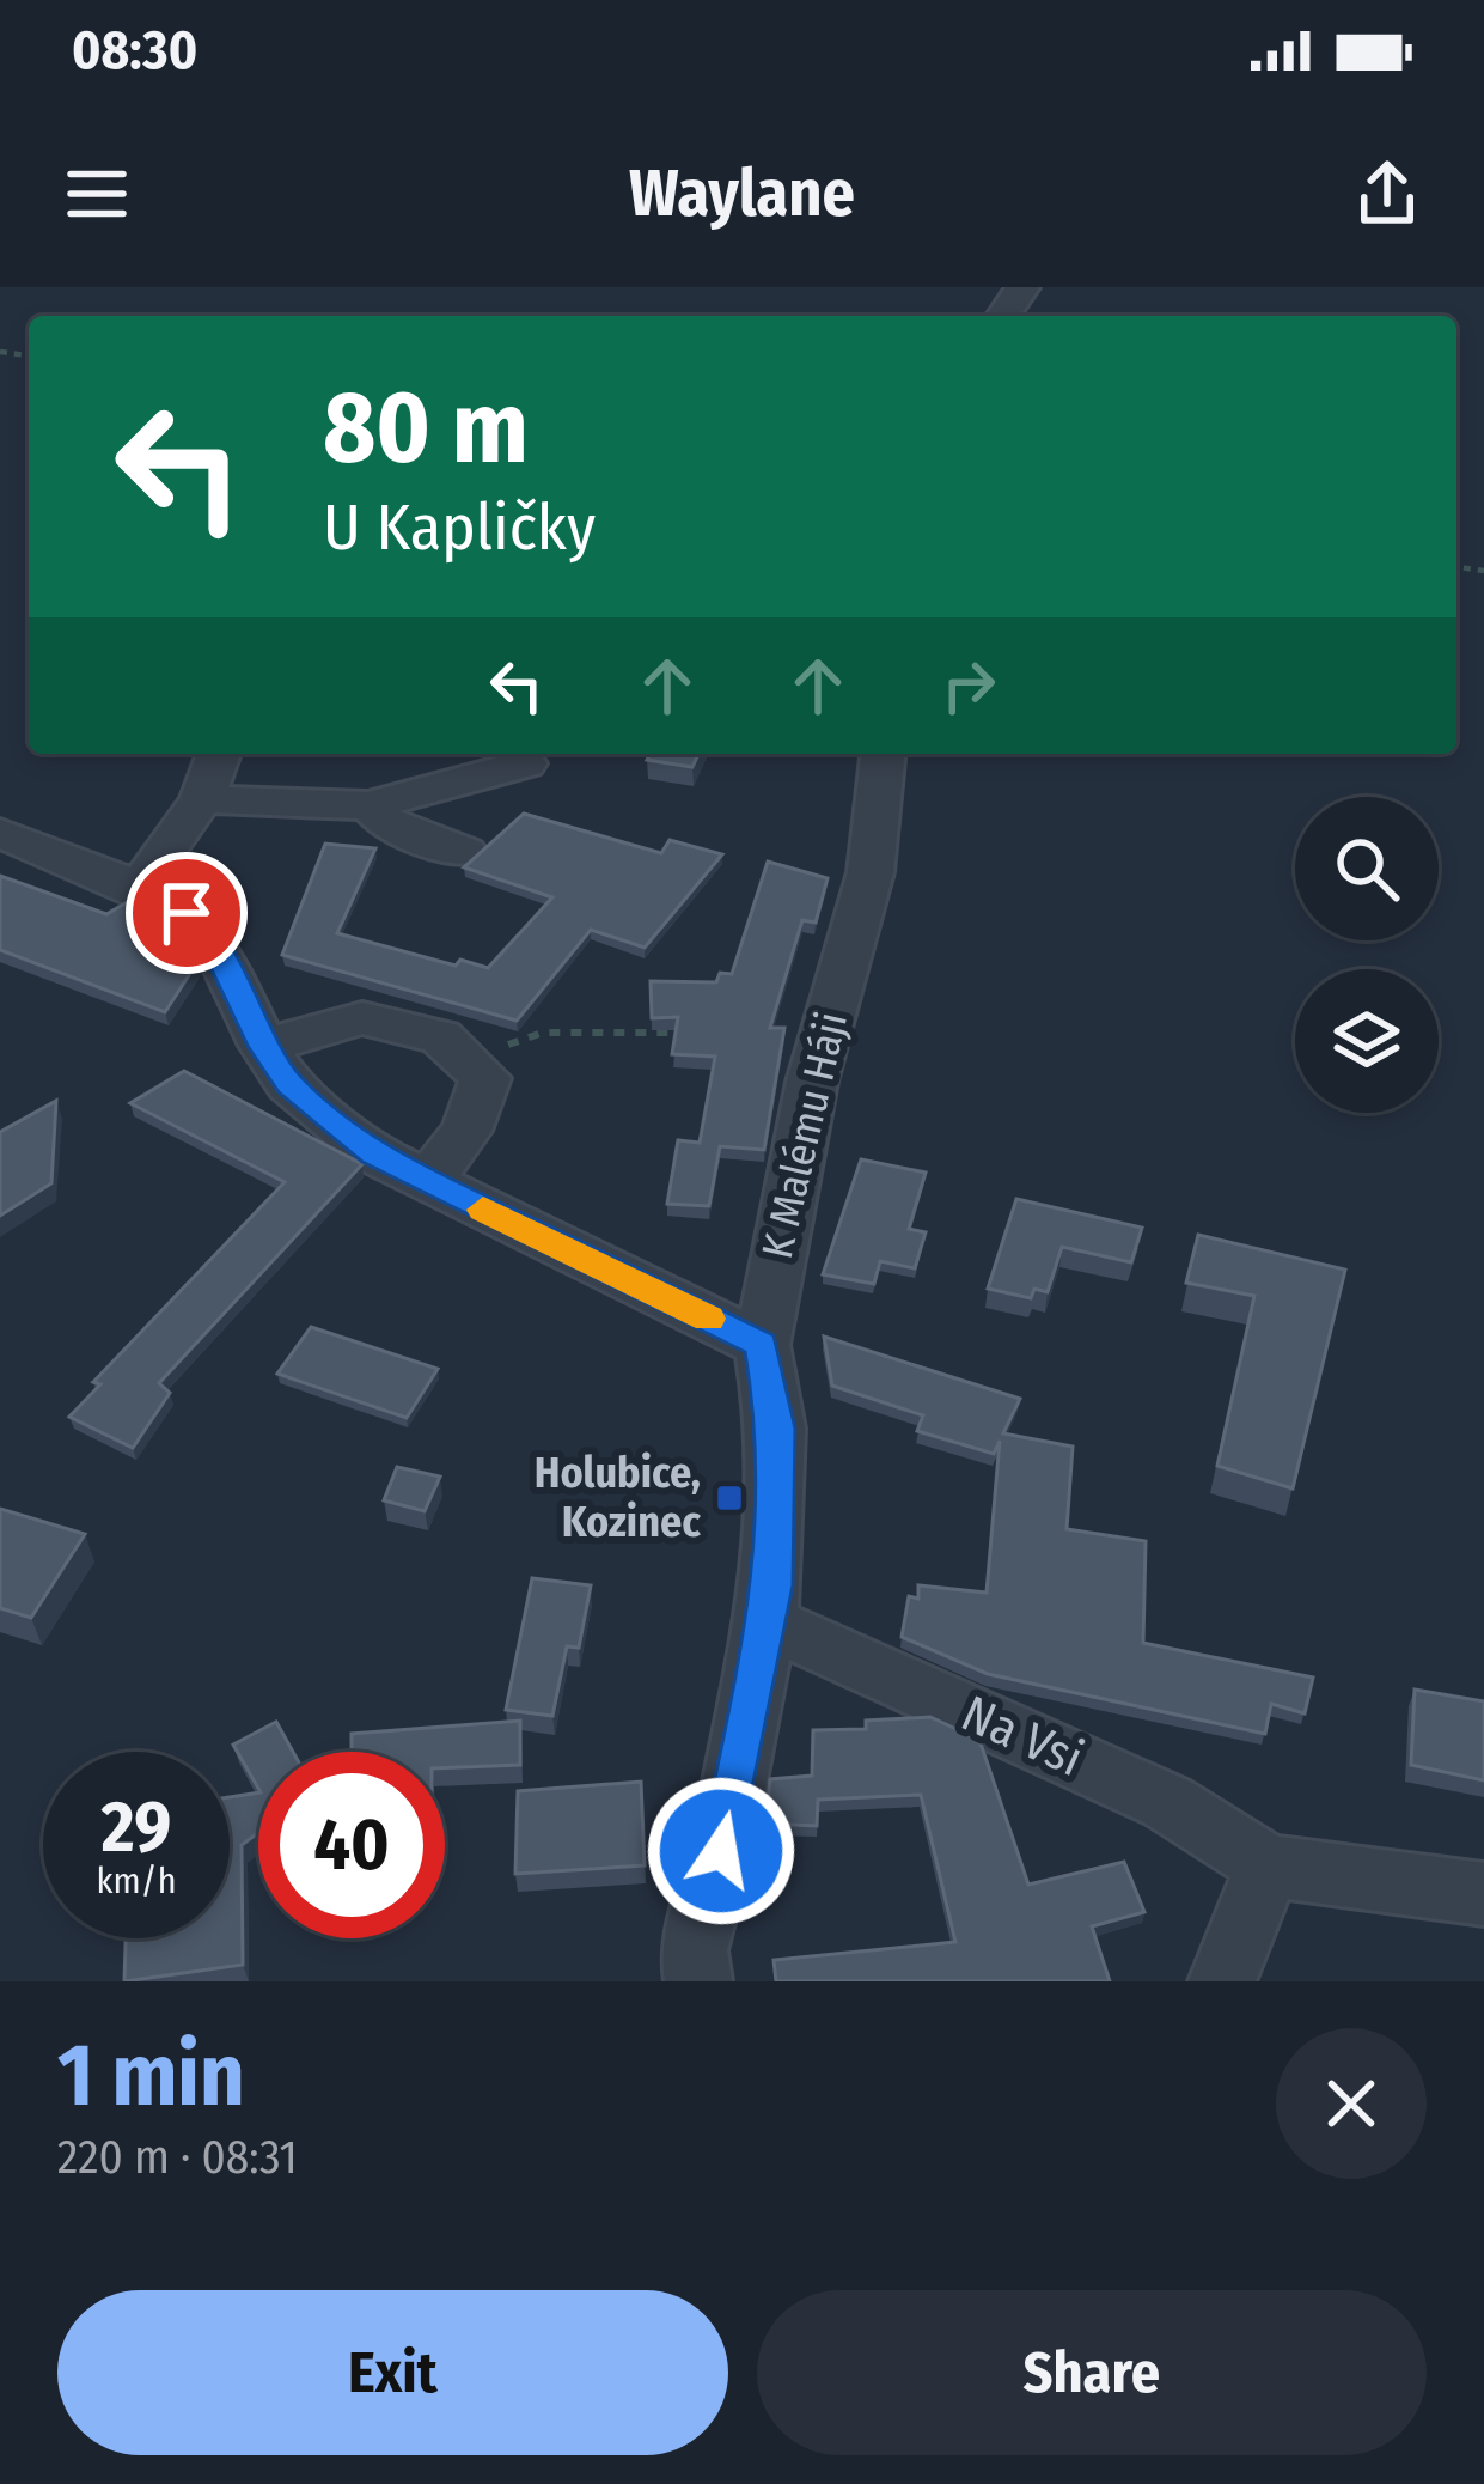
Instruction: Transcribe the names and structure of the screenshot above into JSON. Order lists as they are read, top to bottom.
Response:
{
  "streets": {
    "street": ["K Malému Háji", "Na Vsi"]
  },
  "crossings": [
    ["K Malému Háji", "Na Vsi"]
  ],
  "places": {
    "transit": ["Holubice, Kozinec"]
  },
  "page": {
    "status": "08:30",
    "header": "Waylane",
    "turn": ["80 m", "U Kapličky"],
    "speed": "29 km/h",
    "limit": "40",
    "heading": ["1 min", "220 m · 08:31"],
    "buttons": ["Exit", "Share"]
  }
}
